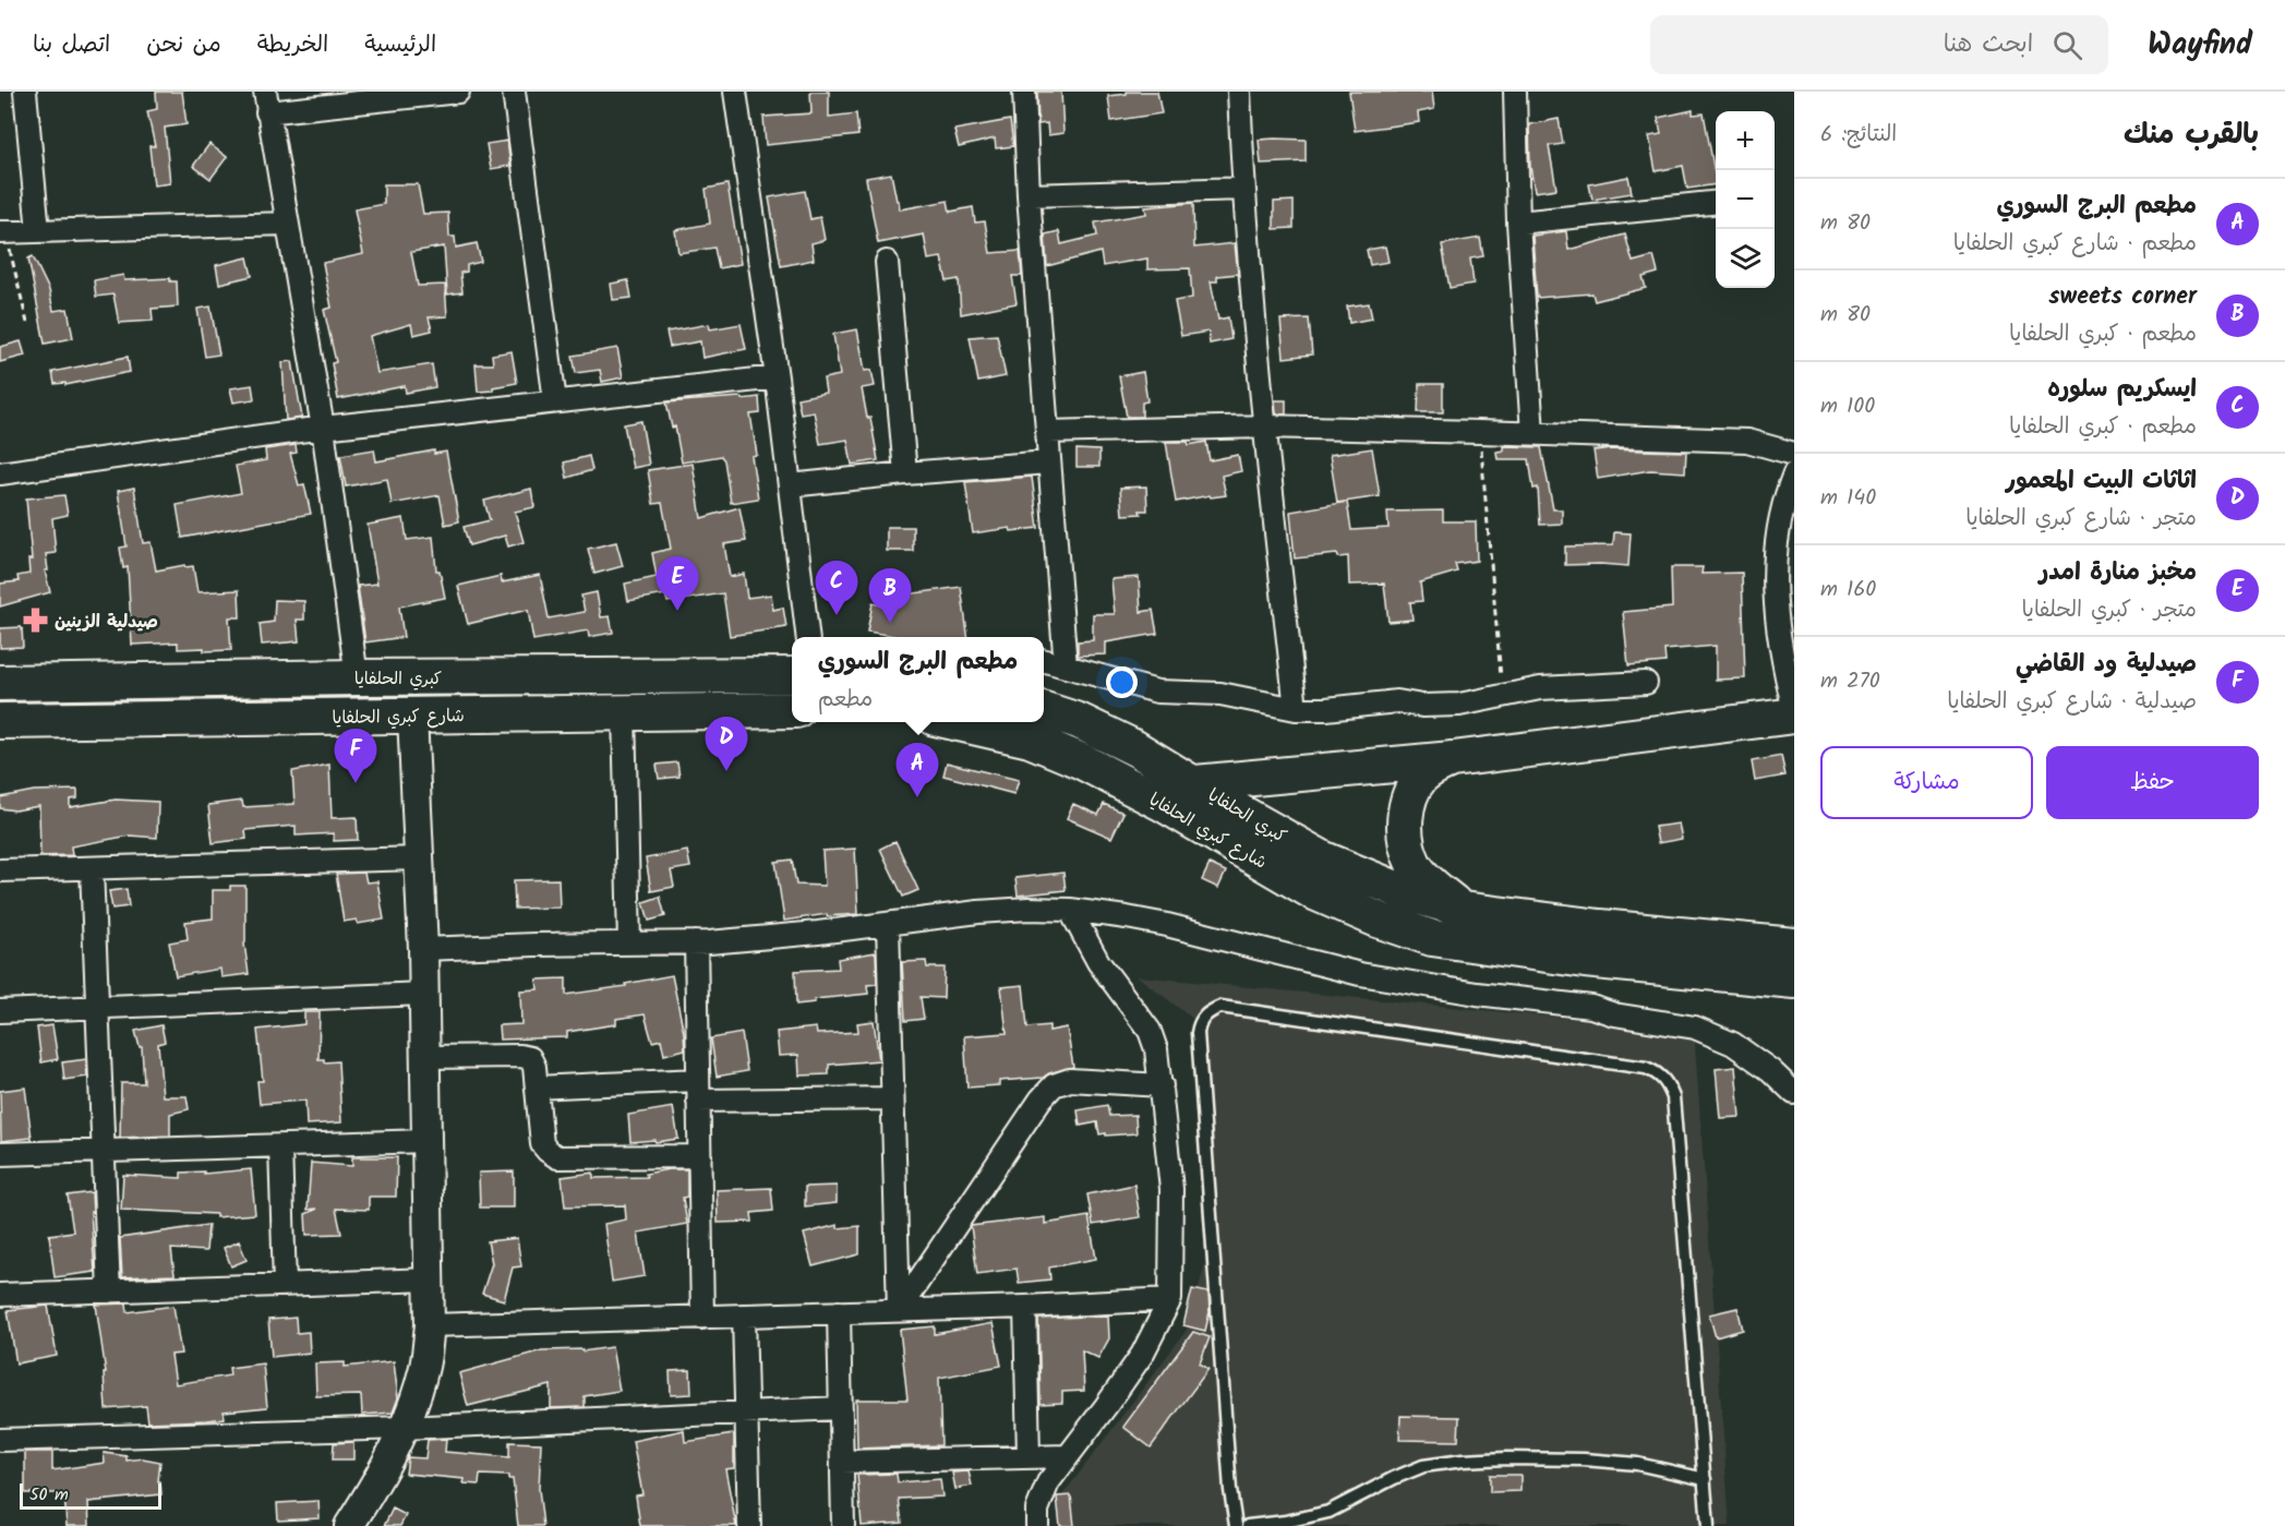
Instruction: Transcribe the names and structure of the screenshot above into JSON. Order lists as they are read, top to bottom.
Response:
{
  "streets": {
    "main road": ["كبري الحلفايا", "شارع كبري الحلفايا"]
  },
  "places": {
    "pharmacy": ["صيدلية الزينين"]
  },
  "scale_bar": "50 m",
  "page": {
    "header": "Wayfind",
    "search": "ابحث هنا",
    "nav": [
      "الرئيسية",
      "الخريطة",
      "من نحن",
      "اتصل بنا"
    ],
    "heading": ["بالقرب منك", "النتائج: 6"],
    "map_buttons": ["+", "−"],
    "list": [
      {
        "mark": "A",
        "name": "مطعم البرج السوري",
        "note": "مطعم · شارع كبري الحلفايا",
        "value": "80 m"
      },
      {
        "mark": "B",
        "name": "sweets corner",
        "note": "مطعم · كبري الحلفايا",
        "value": "80 m"
      },
      {
        "mark": "C",
        "name": "ايسكريم سلوره",
        "note": "مطعم · كبري الحلفايا",
        "value": "100 m"
      },
      {
        "mark": "D",
        "name": "اثاثات البيت المعمور",
        "note": "متجر · شارع كبري الحلفايا",
        "value": "140 m"
      },
      {
        "mark": "E",
        "name": "مخبز منارة امدر",
        "note": "متجر · كبري الحلفايا",
        "value": "160 m"
      },
      {
        "mark": "F",
        "name": "صيدلية ود القاضي",
        "note": "صيدلية · شارع كبري الحلفايا",
        "value": "270 m"
      }
    ],
    "pins": [
      "E",
      "C",
      "B",
      "D",
      "F",
      "A"
    ],
    "popup": ["مطعم البرج السوري", "مطعم"],
    "buttons": ["حفظ", "مشاركة"],
    "scale": "50 m"
  }
}
